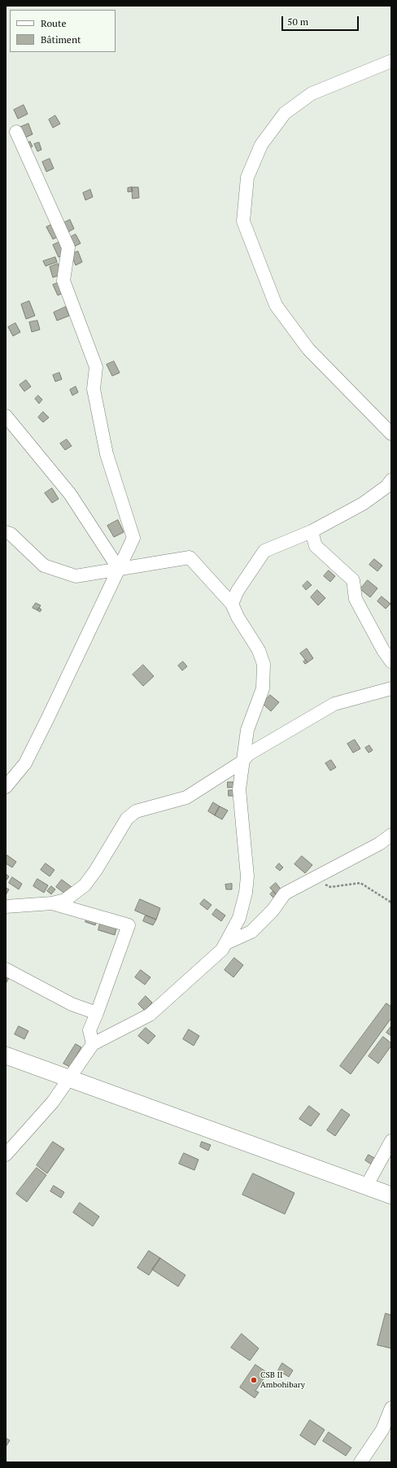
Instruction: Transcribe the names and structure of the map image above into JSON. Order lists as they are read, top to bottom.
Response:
{
  "places": ["CSB II Ambohibary"],
  "legend": ["Route", "Bâtiment"],
  "scale_bar": "50 m"
}
